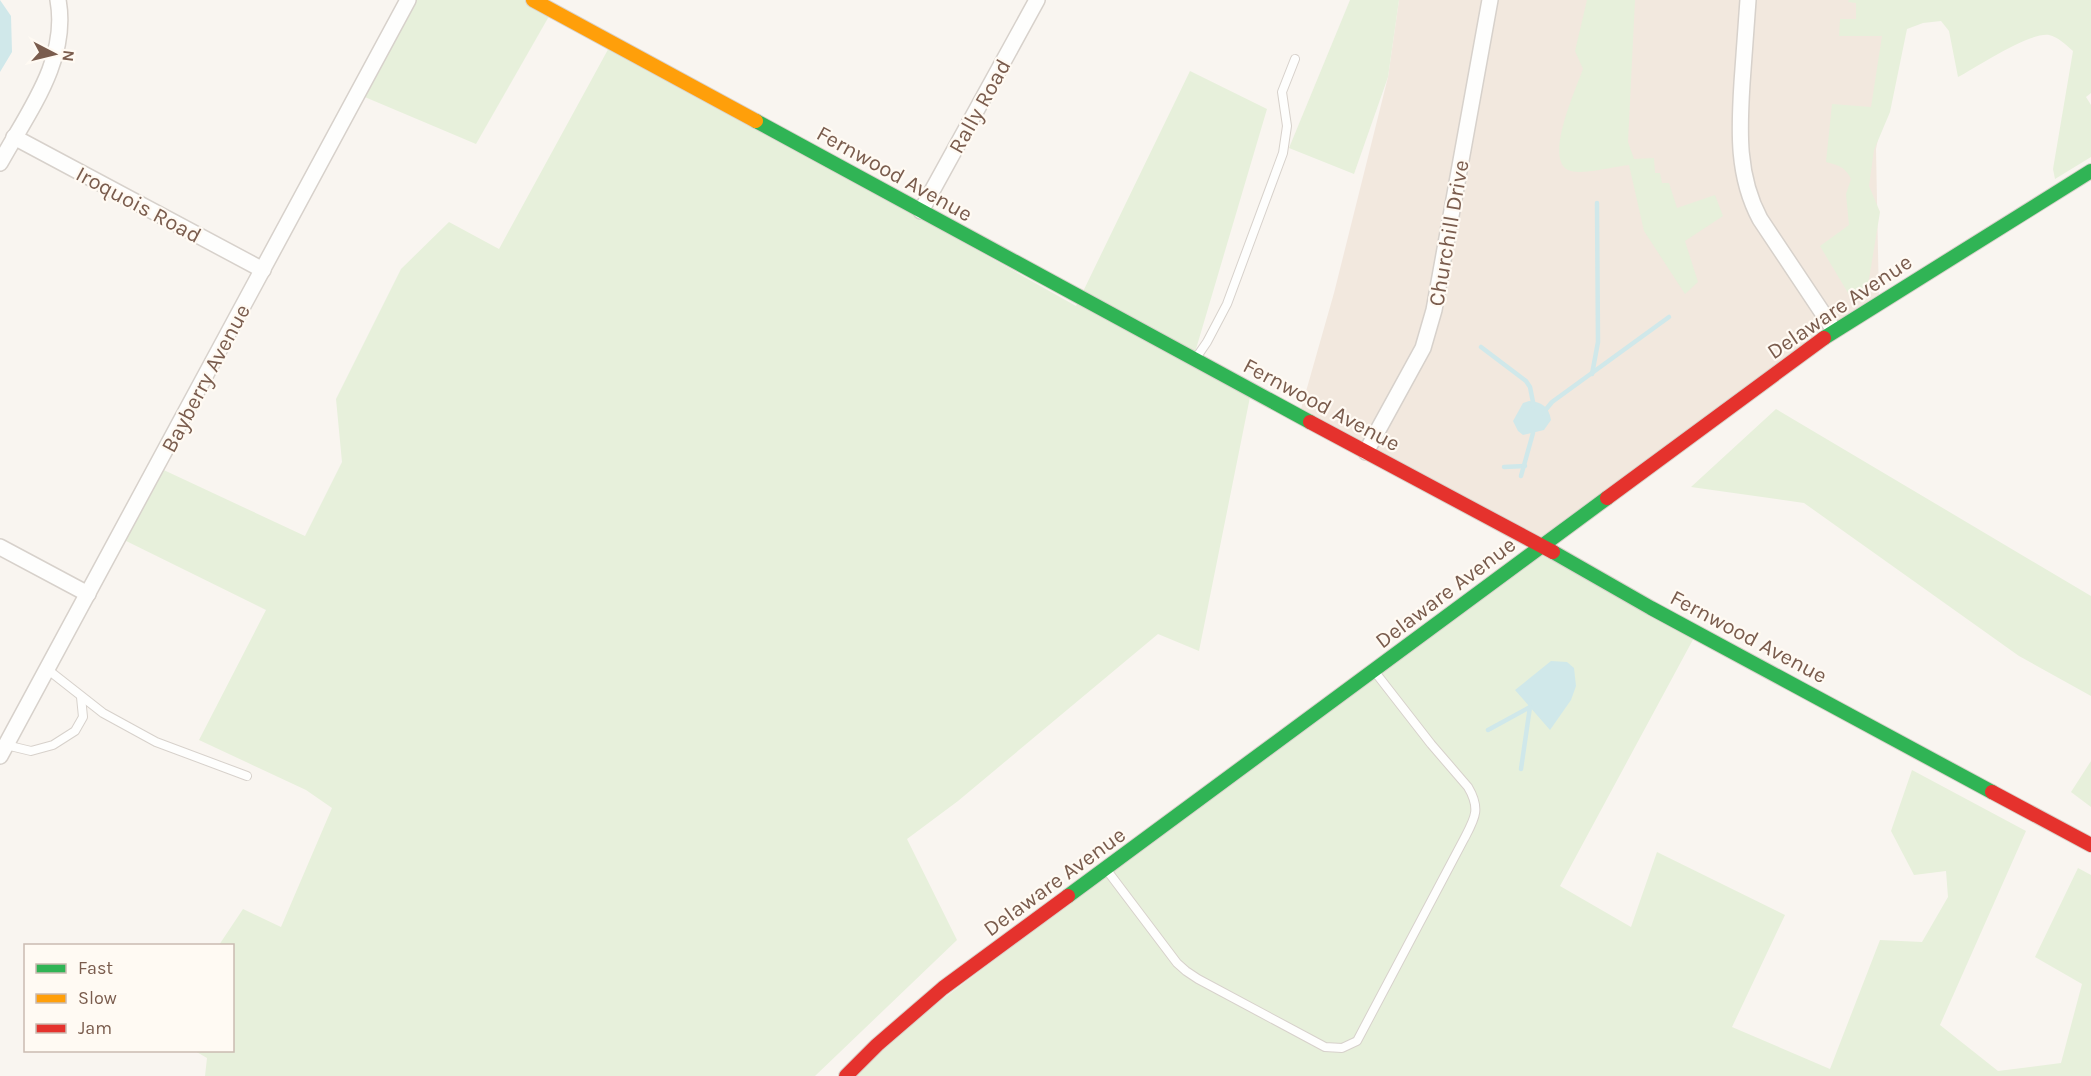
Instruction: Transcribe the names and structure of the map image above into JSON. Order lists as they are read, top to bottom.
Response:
{
  "streets": {
    "street": [
      "Rally Road",
      "Fernwood Avenue",
      "Iroquois Road",
      "Churchill Drive",
      "Delaware Avenue",
      "Bayberry Avenue"
    ]
  },
  "crossings": [
    ["Rally Road", "Fernwood Avenue"],
    ["Fernwood Avenue", "Churchill Drive"],
    ["Fernwood Avenue", "Delaware Avenue"],
    ["Iroquois Road", "Bayberry Avenue"]
  ],
  "legend": ["Fast", "Slow", "Jam"],
  "north": "right"
}
